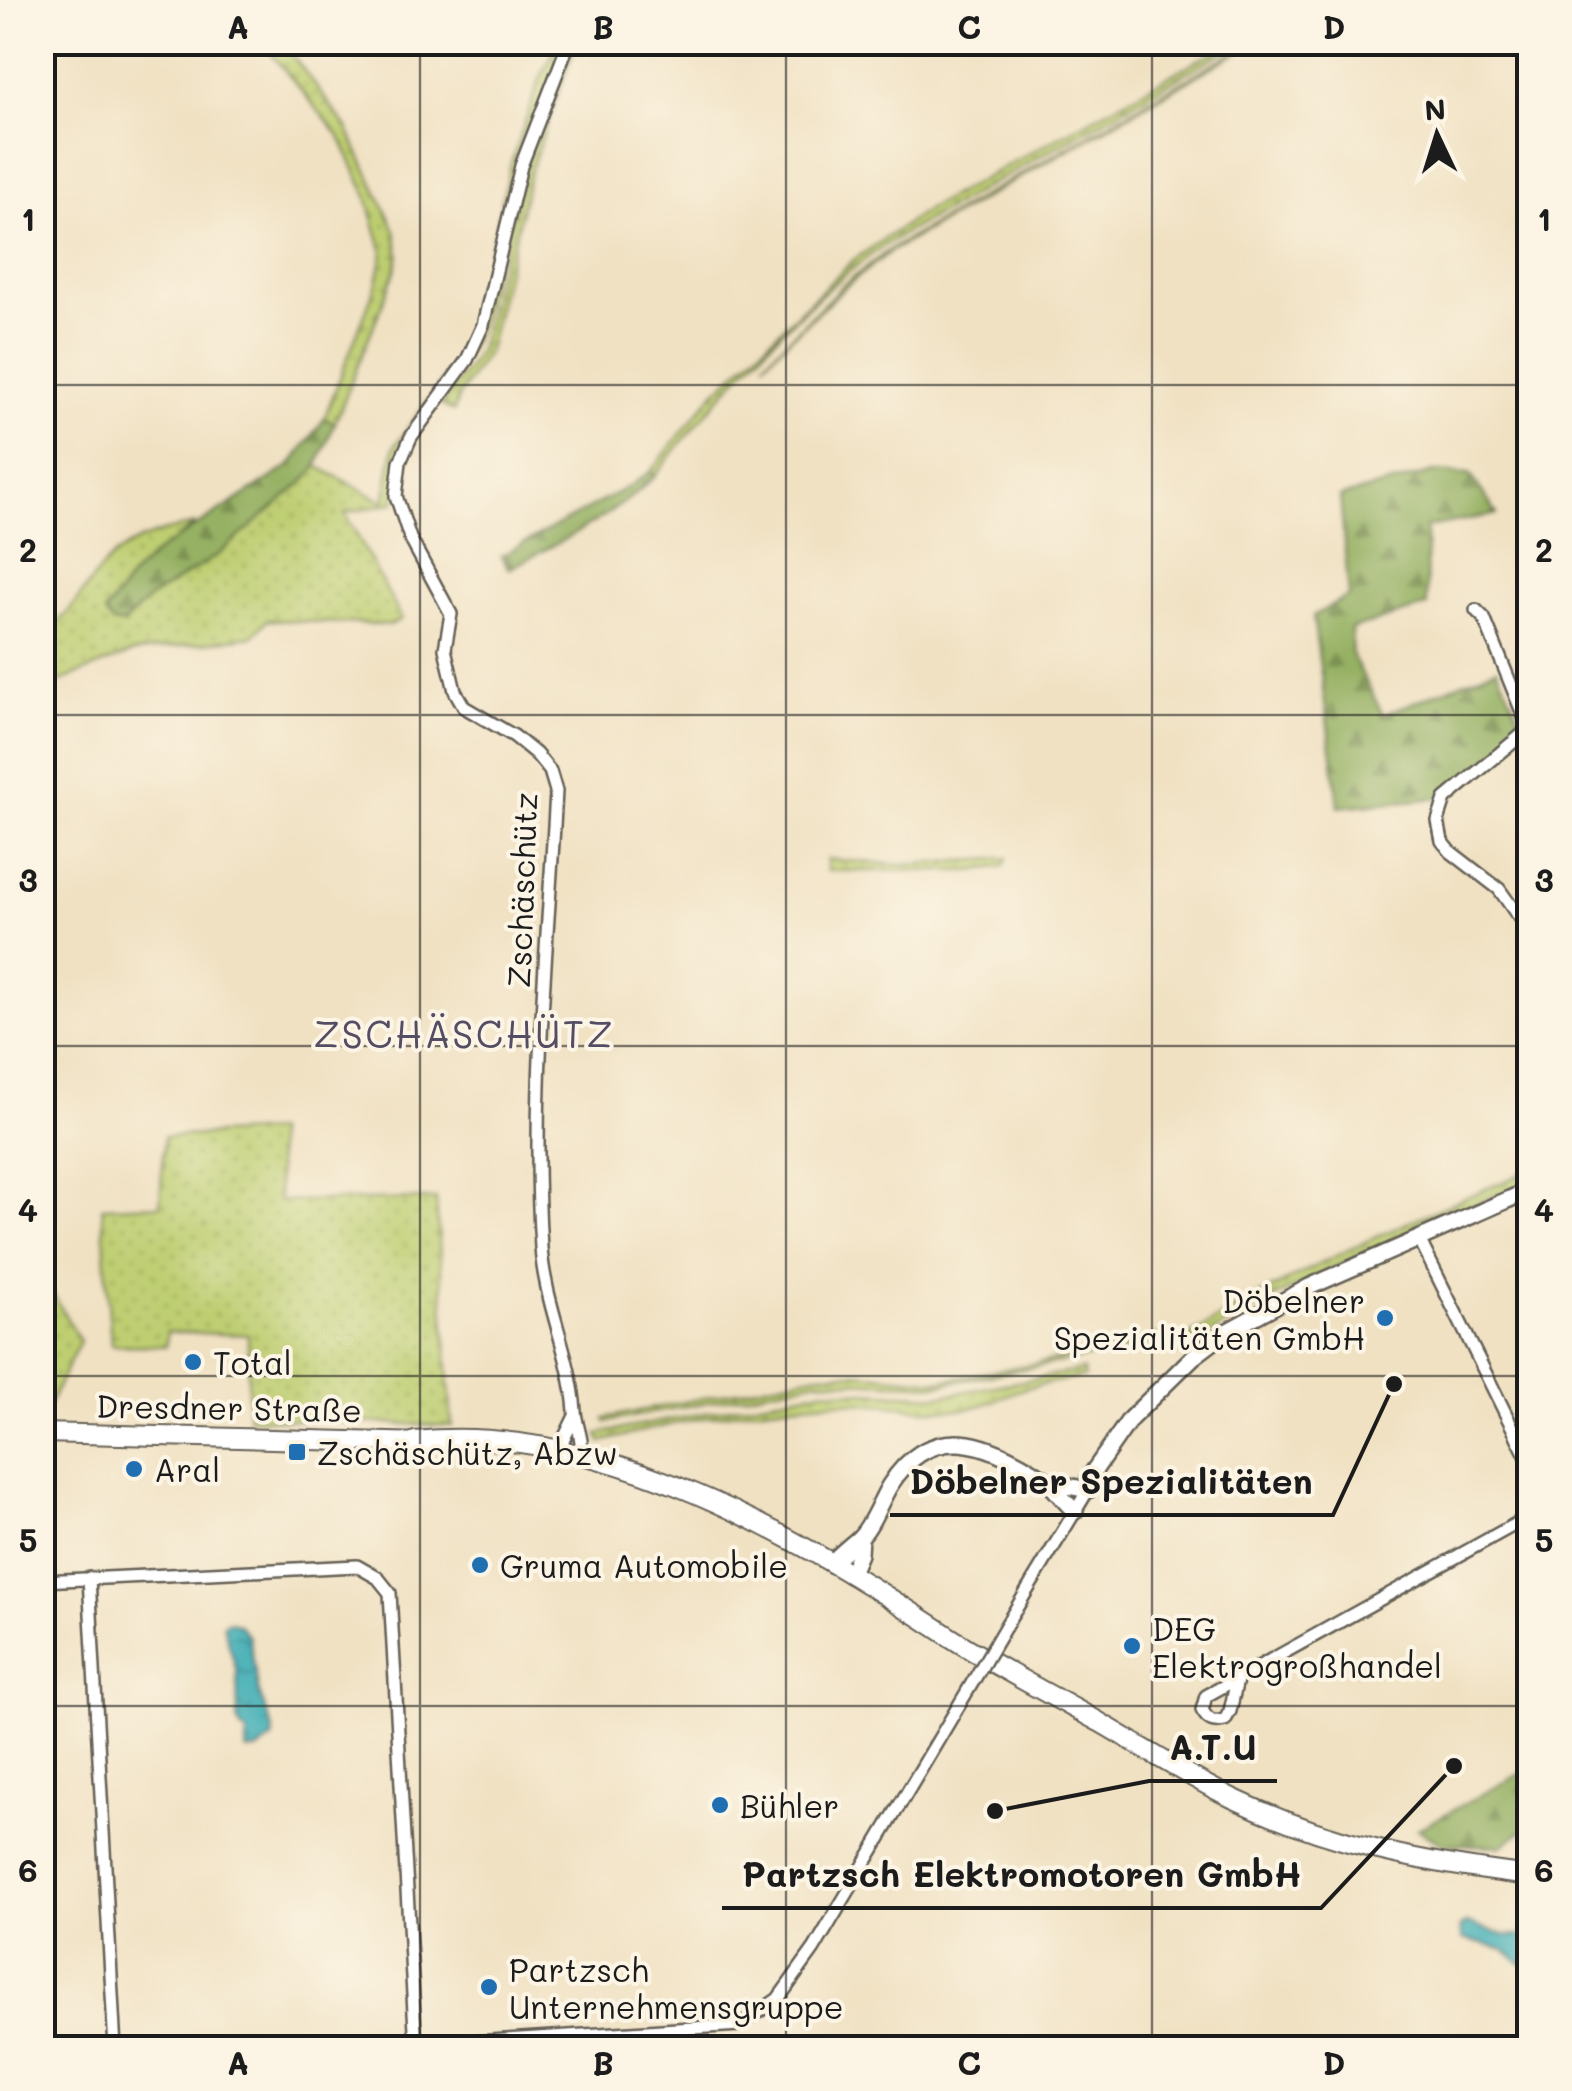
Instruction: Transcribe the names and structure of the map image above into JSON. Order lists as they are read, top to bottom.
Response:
{
  "streets": {
    "main road": ["Dresdner Straße"],
    "street": ["Zschäschütz"]
  },
  "crossings": [
    ["Zschäschütz", "Dresdner Straße"]
  ],
  "districts": ["ZSCHÄSCHÜTZ"],
  "places": {
    "other": [
      "Döbelner Spezialitäten GmbH",
      "Total",
      "Döbelner Spezialitäten",
      "Aral",
      "Gruma Automobile",
      "DEG Elektrogroßhandel",
      "Partzsch Elektromotoren GmbH",
      "Bühler",
      "A.T.U",
      "Partzsch Unternehmensgruppe"
    ],
    "transit": ["Zschäschütz, Abzw"]
  },
  "north": "top",
  "grid": {
    "columns": [
      "A",
      "B",
      "C",
      "D"
    ],
    "rows": [
      "1",
      "2",
      "3",
      "4",
      "5",
      "6"
    ]
  }
}
